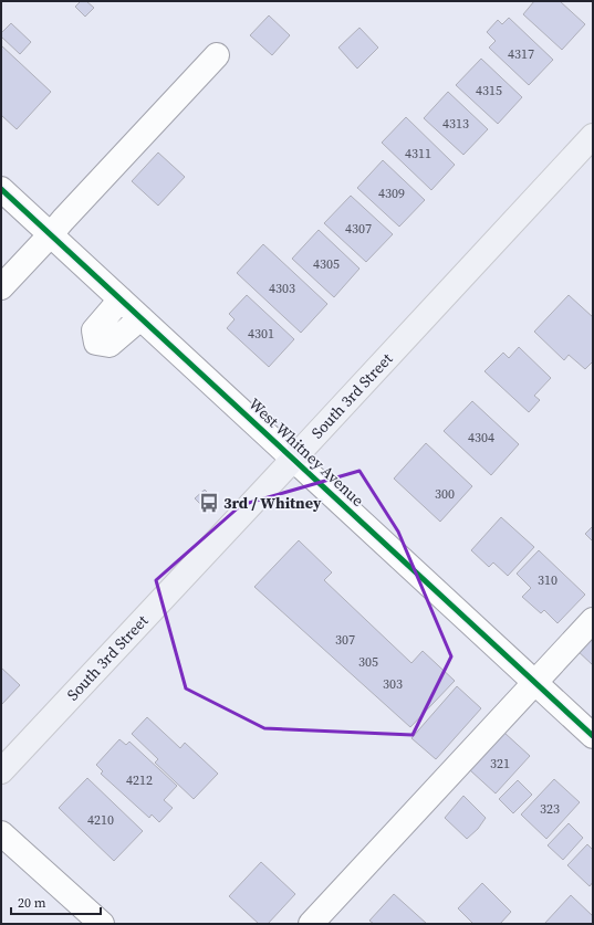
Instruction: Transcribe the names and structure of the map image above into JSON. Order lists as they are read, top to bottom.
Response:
{
  "streets": {
    "main road": ["South 3rd Street"],
    "street": ["West Whitney Avenue"]
  },
  "crossings": [
    ["South 3rd Street", "West Whitney Avenue"]
  ],
  "places": {
    "bus stop": ["3rd / Whitney"]
  },
  "house_numbers": [
    "4317",
    "4315",
    "4313",
    "4311",
    "4309",
    "4307",
    "4305",
    "4303",
    "4301",
    "4304",
    "300",
    "310",
    "307",
    "305",
    "303",
    "321",
    "4212",
    "323",
    "4210"
  ],
  "scale_bar": "20 m"
}
